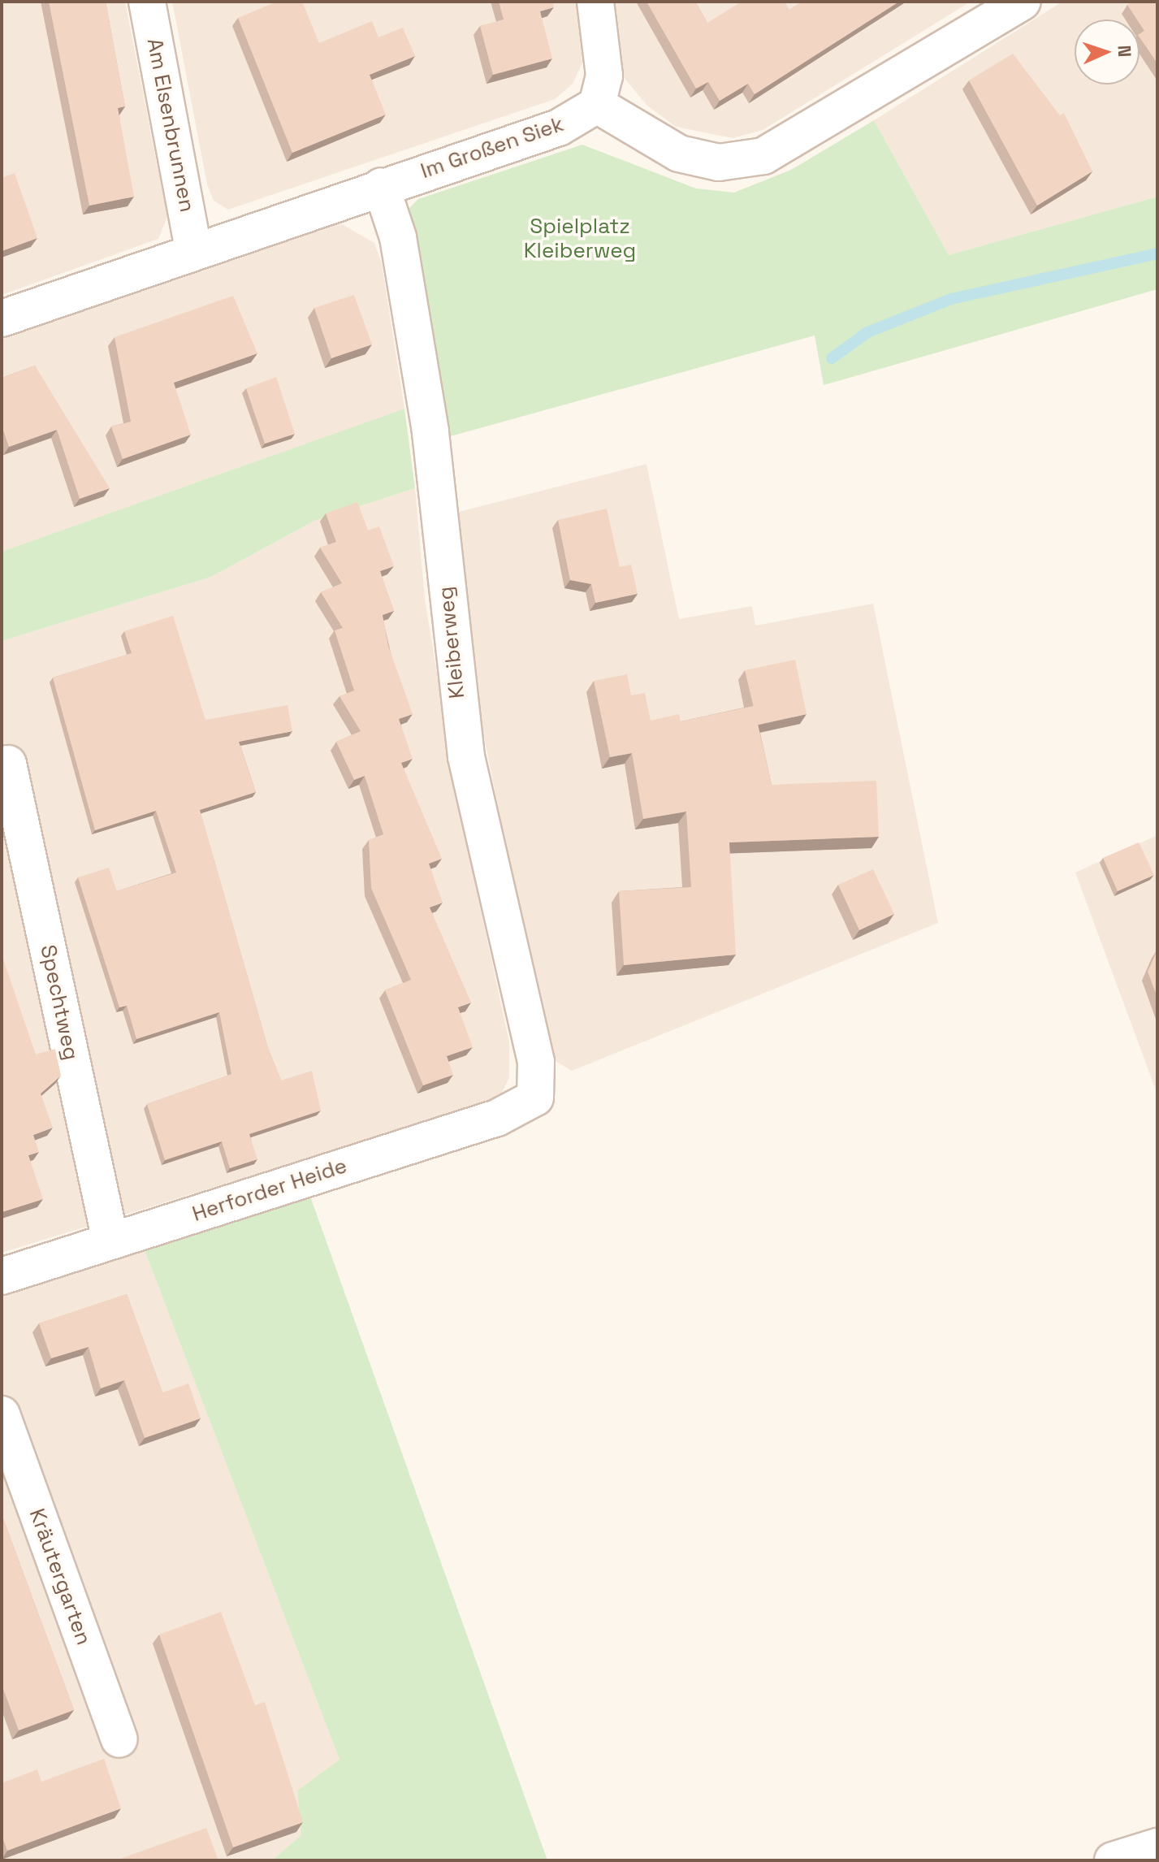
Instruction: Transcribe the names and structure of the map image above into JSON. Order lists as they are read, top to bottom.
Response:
{
  "streets": {
    "street": [
      "Am Elsenbrunnen",
      "Im Großen Siek",
      "Kleiberweg",
      "Spechtweg",
      "Herforder Heide",
      "Kräutergarten"
    ]
  },
  "crossings": [
    ["Am Elsenbrunnen", "Im Großen Siek"],
    ["Im Großen Siek", "Kleiberweg"],
    ["Kleiberweg", "Herforder Heide"],
    ["Spechtweg", "Herforder Heide"]
  ],
  "parks": ["Spielplatz Kleiberweg"],
  "north": "right"
}
